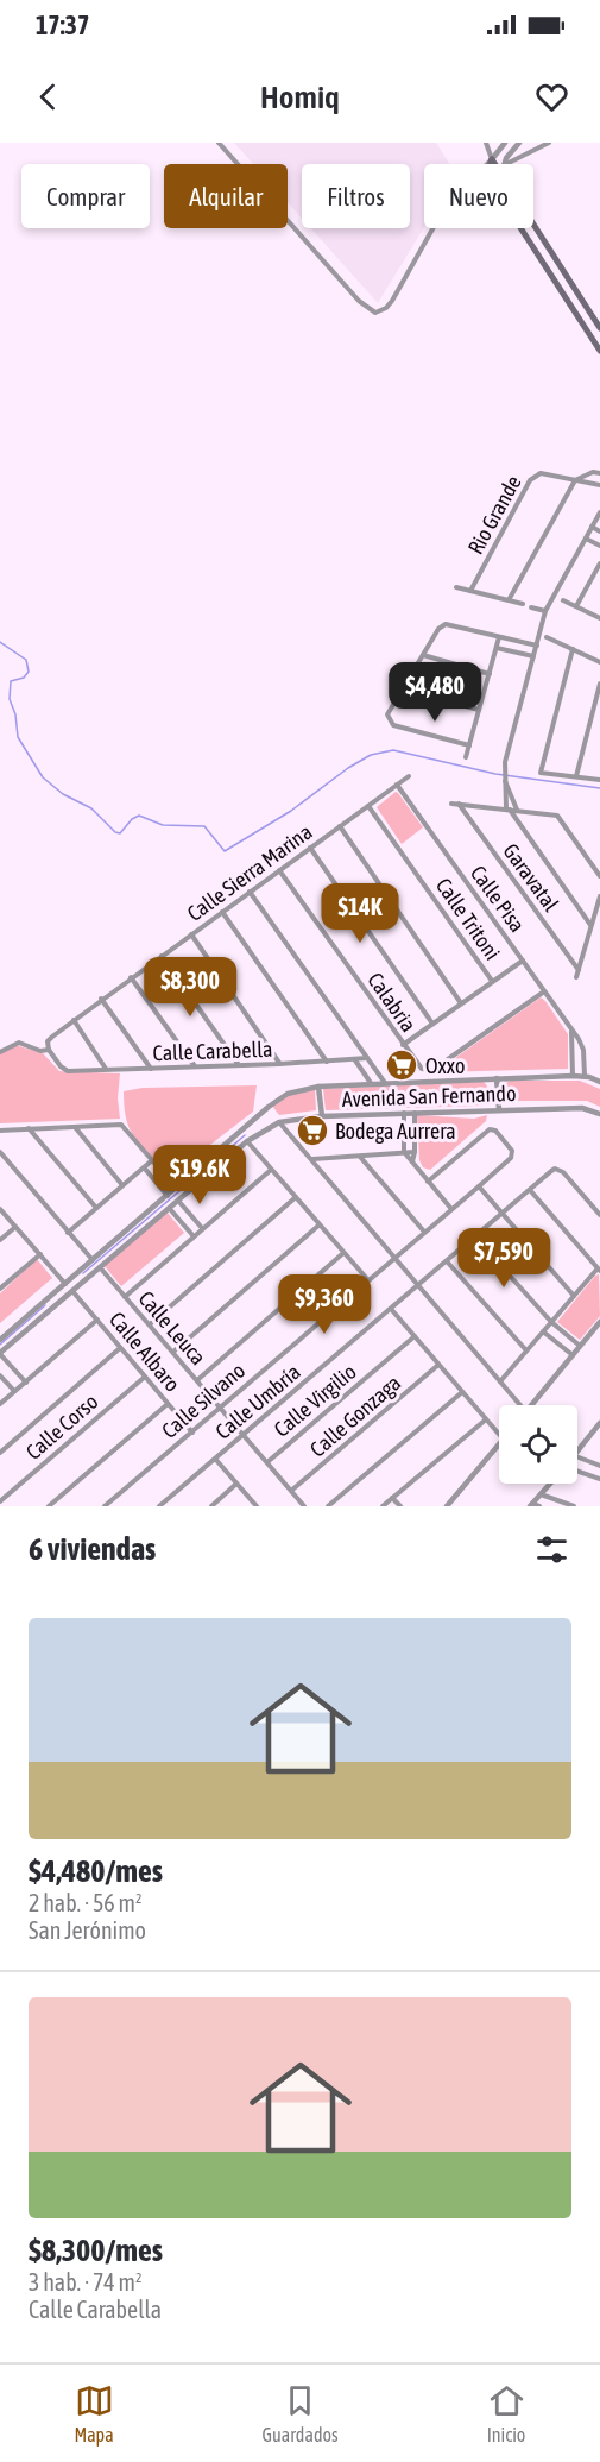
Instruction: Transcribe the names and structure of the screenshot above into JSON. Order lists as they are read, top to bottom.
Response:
{
  "streets": {
    "street": [
      "Rio Grande",
      "Calle Sierra Marina",
      "Garavatal",
      "Calle Pisa",
      "Calle Tritoni",
      "Calabria",
      "Calle Carabella",
      "Avenida San Fernando",
      "Calle Leuca",
      "Calle Albaro",
      "Calle Silvano",
      "Calle Virgilio",
      "Calle Umbría",
      "Calle Gonzaga",
      "Calle Corso"
    ]
  },
  "crossings": [
    ["Calle Sierra Marina", "Calle Pisa"],
    ["Calle Sierra Marina", "Calle Tritoni"],
    ["Calle Sierra Marina", "Calabria"],
    ["Calle Sierra Marina", "Calle Carabella"],
    ["Calle Pisa", "Calabria"],
    ["Calle Pisa", "Avenida San Fernando"],
    ["Avenida San Fernando", "Calle Leuca"],
    ["Avenida San Fernando", "Calle Albaro"],
    ["Calle Leuca", "Calle Silvano"],
    ["Calle Leuca", "Calle Virgilio"],
    ["Calle Leuca", "Calle Umbría"],
    ["Calle Leuca", "Calle Gonzaga"],
    ["Calle Albaro", "Calle Silvano"],
    ["Calle Albaro", "Calle Corso"]
  ],
  "places": {
    "supermarket": ["Oxxo", "Bodega Aurrera"]
  },
  "page": {
    "status": "17:37",
    "header": "Homiq",
    "chip": [
      "Comprar",
      "Alquilar",
      "Filtros",
      "Nuevo"
    ],
    "price": [
      "$4,480",
      "$14K",
      "$8,300",
      "$19.6K",
      "$7,590",
      "$9,360"
    ],
    "heading": "6 viviendas",
    "list": [
      {
        "name": "$4,480/mes",
        "note": "2 hab. · 56 m² · San Jerónimo"
      },
      {
        "name": "$8,300/mes",
        "note": "3 hab. · 74 m² · Calle Carabella"
      }
    ],
    "tabs": ["Mapa", "Guardados", "Inicio"]
  }
}
